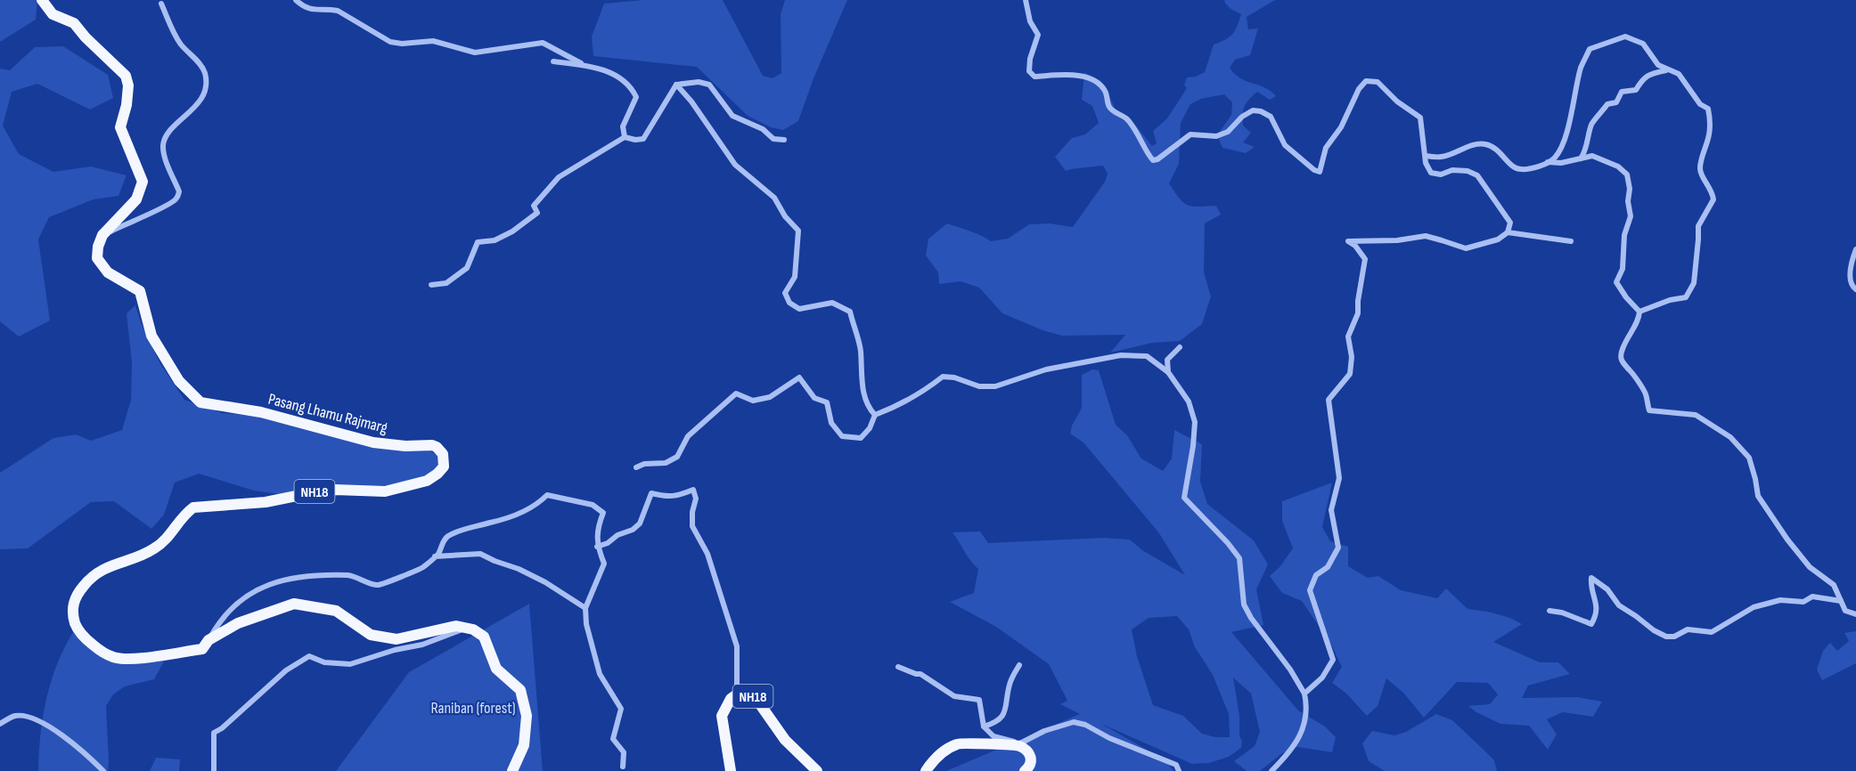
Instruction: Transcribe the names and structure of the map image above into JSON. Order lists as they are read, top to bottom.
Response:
{
  "streets": {
    "main road": ["Pasang Lhamu Rajmarg", "NH18"]
  },
  "parks": ["Raniban (forest)"]
}
